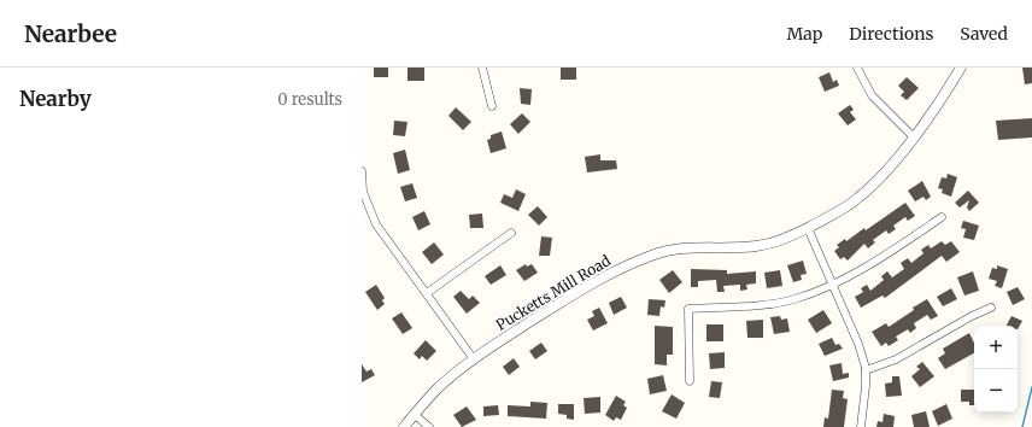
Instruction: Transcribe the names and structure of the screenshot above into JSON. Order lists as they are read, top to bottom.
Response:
{
  "streets": {
    "street": ["Pucketts Mill Road"]
  },
  "page": {
    "header": "Nearbee",
    "nav": ["Map", "Directions", "Saved"],
    "heading": ["Nearby", "0 results"],
    "map_buttons": ["+", "−"]
  }
}
